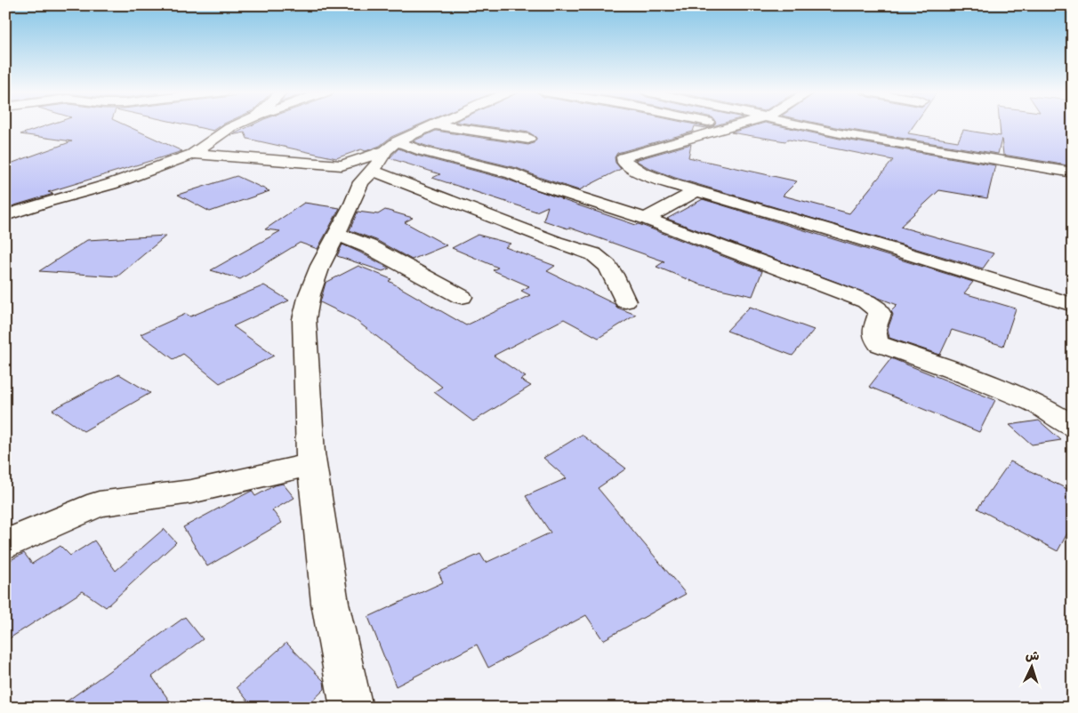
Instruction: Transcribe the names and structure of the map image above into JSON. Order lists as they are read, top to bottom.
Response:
{
  "north": "top"
}
